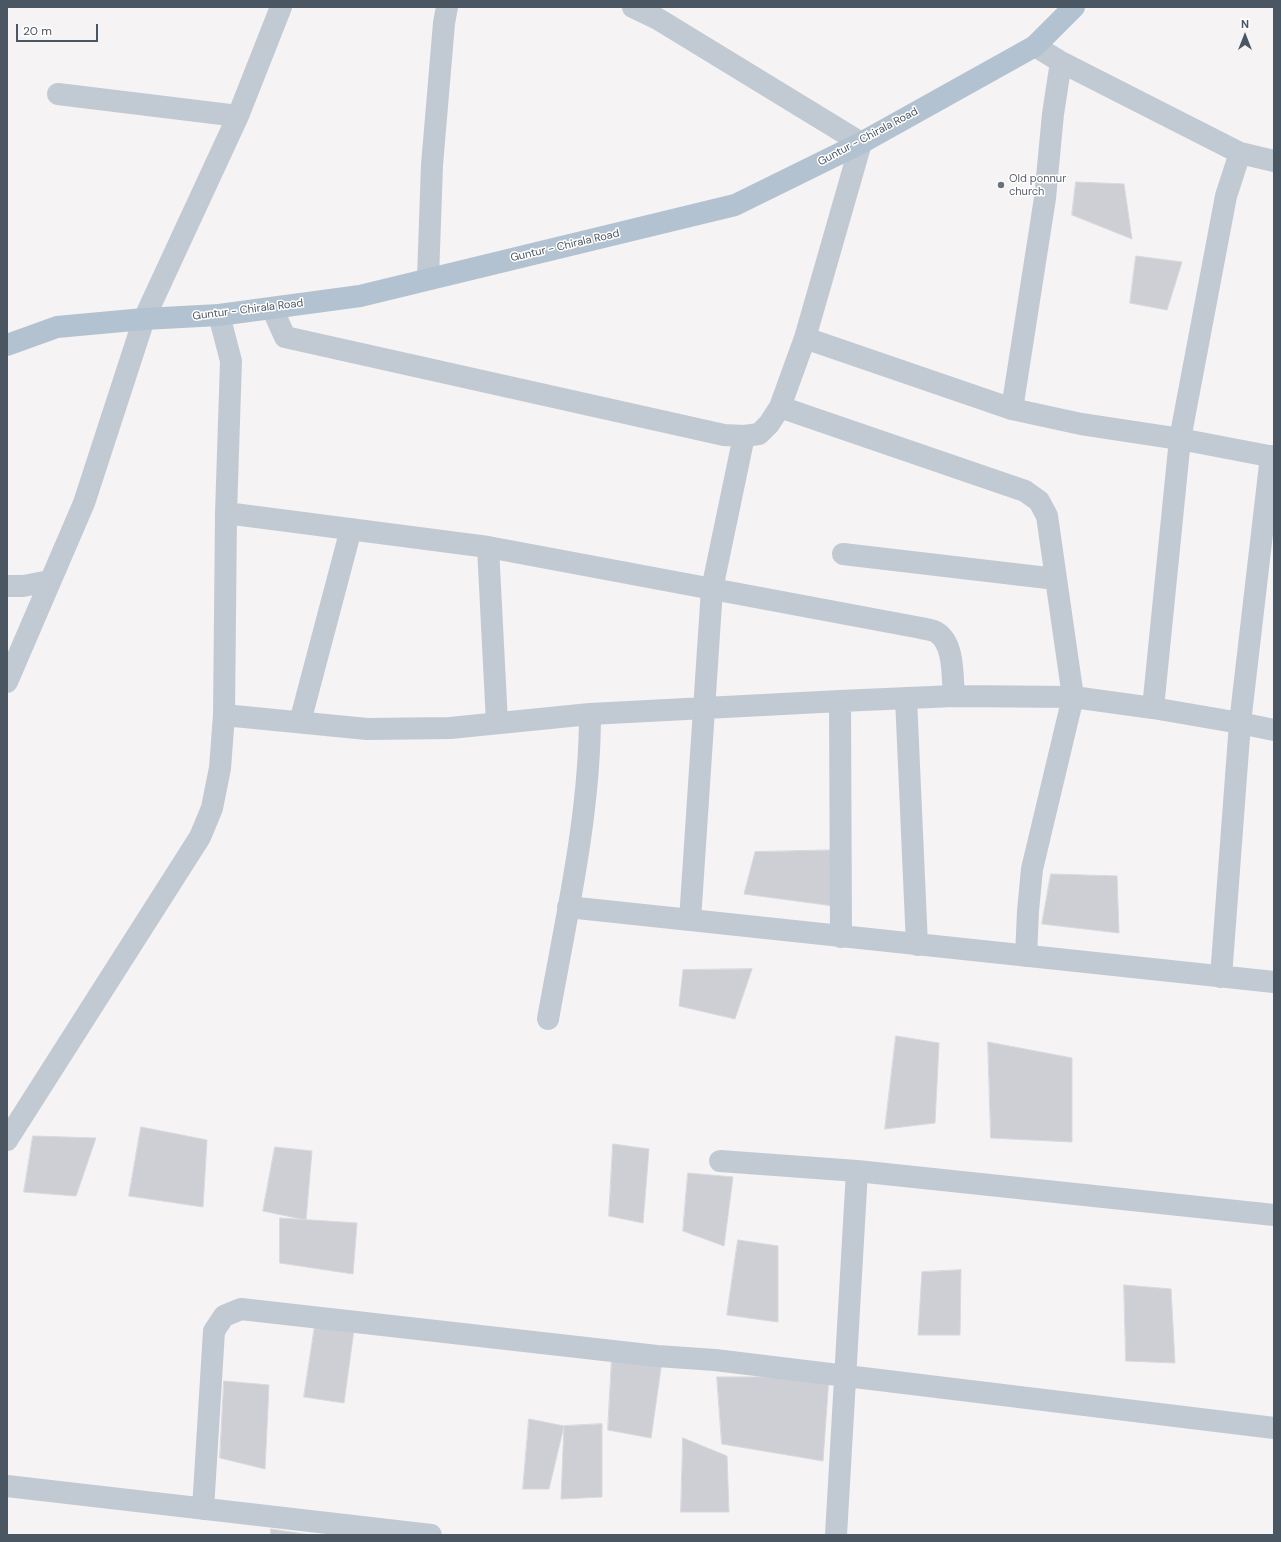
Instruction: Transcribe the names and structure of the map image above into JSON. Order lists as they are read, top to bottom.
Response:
{
  "streets": {
    "main road": ["Guntur - Chirala Road"]
  },
  "places": ["Old ponnur church"],
  "scale_bar": "20 m",
  "north": "top"
}
